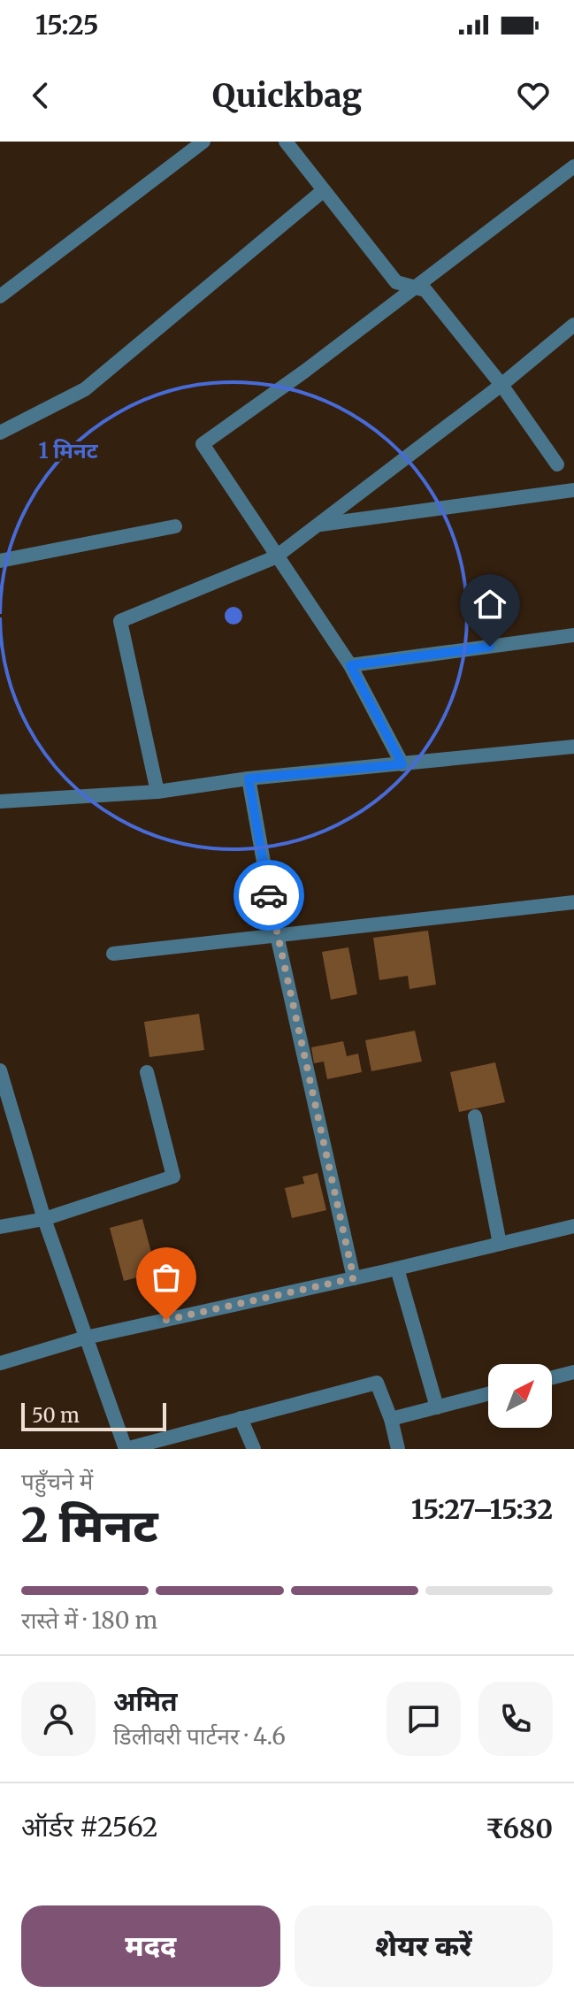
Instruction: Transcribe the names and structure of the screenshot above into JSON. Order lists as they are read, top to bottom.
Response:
{
  "scale_bar": "50 m",
  "north": "top right",
  "page": {
    "status": "15:25",
    "header": "Quickbag",
    "scale": "50 m",
    "heading": ["2 मिनट", "पहुँचने में", "15:27–15:32"],
    "panel": [
      "अमित",
      "डिलीवरी पार्टनर · 4.6",
      "ऑर्डर #2562",
      "₹680"
    ],
    "bar": "रास्ते में · 180 m",
    "buttons": ["मदद", "शेयर करें"]
  },
  "rings": ["1 मिनट"]
}
